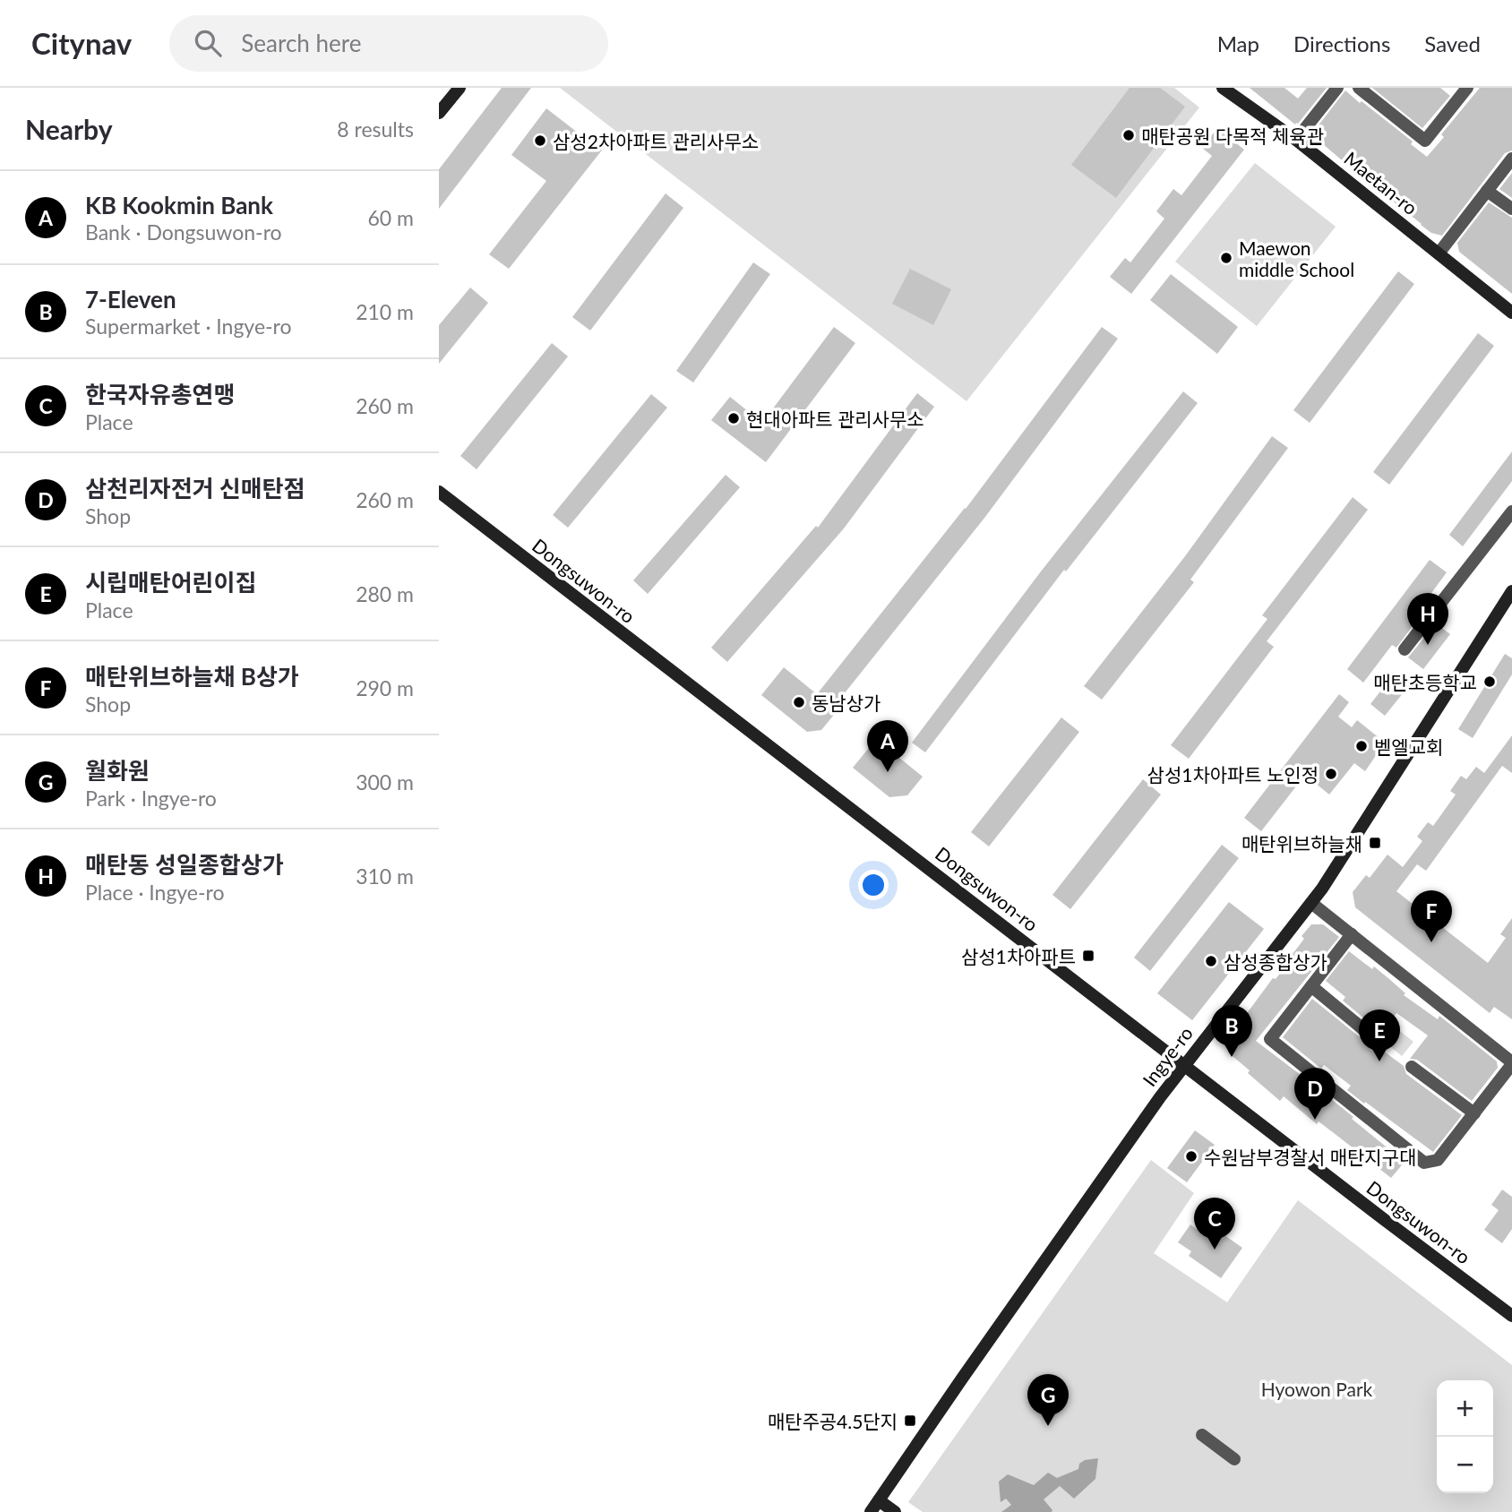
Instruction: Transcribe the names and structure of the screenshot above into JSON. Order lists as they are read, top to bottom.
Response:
{
  "streets": {
    "street": ["Maetan-ro", "Dongsuwon-ro", "Ingye-ro"]
  },
  "crossings": [
    ["Dongsuwon-ro", "Ingye-ro"]
  ],
  "parks": ["Hyowon Park"],
  "places": {
    "other": [
      "매탄공원 다목적 체육관",
      "삼성2차아파트 관리사무소",
      "Maewon middle School",
      "현대아파트 관리사무소",
      "매탄초등학교",
      "동남상가",
      "벧엘교회",
      "삼성1차아파트 노인정",
      "삼성종합상가",
      "수원남부경찰서 매탄지구대"
    ],
    "transit": ["매탄위브하늘채", "삼성1차아파트", "매탄주공4.5단지"]
  },
  "page": {
    "header": "Citynav",
    "search": "Search here",
    "nav": ["Map", "Directions", "Saved"],
    "heading": ["Nearby", "8 results"],
    "list": [
      {
        "mark": "A",
        "name": "KB Kookmin Bank",
        "note": "Bank · Dongsuwon-ro",
        "value": "60 m"
      },
      {
        "mark": "B",
        "name": "7-Eleven",
        "note": "Supermarket · Ingye-ro",
        "value": "210 m"
      },
      {
        "mark": "C",
        "name": "한국자유총연맹",
        "note": "Place",
        "value": "260 m"
      },
      {
        "mark": "D",
        "name": "삼천리자전거 신매탄점",
        "note": "Shop",
        "value": "260 m"
      },
      {
        "mark": "E",
        "name": "시립매탄어린이집",
        "note": "Place",
        "value": "280 m"
      },
      {
        "mark": "F",
        "name": "매탄위브하늘채 B상가",
        "note": "Shop",
        "value": "290 m"
      },
      {
        "mark": "G",
        "name": "월화원",
        "note": "Park · Ingye-ro",
        "value": "300 m"
      },
      {
        "mark": "H",
        "name": "매탄동 성일종합상가",
        "note": "Place · Ingye-ro",
        "value": "310 m"
      }
    ],
    "pins": [
      "H",
      "A",
      "F",
      "B",
      "E",
      "D",
      "C",
      "G"
    ],
    "map_buttons": ["+", "−"]
  }
}
